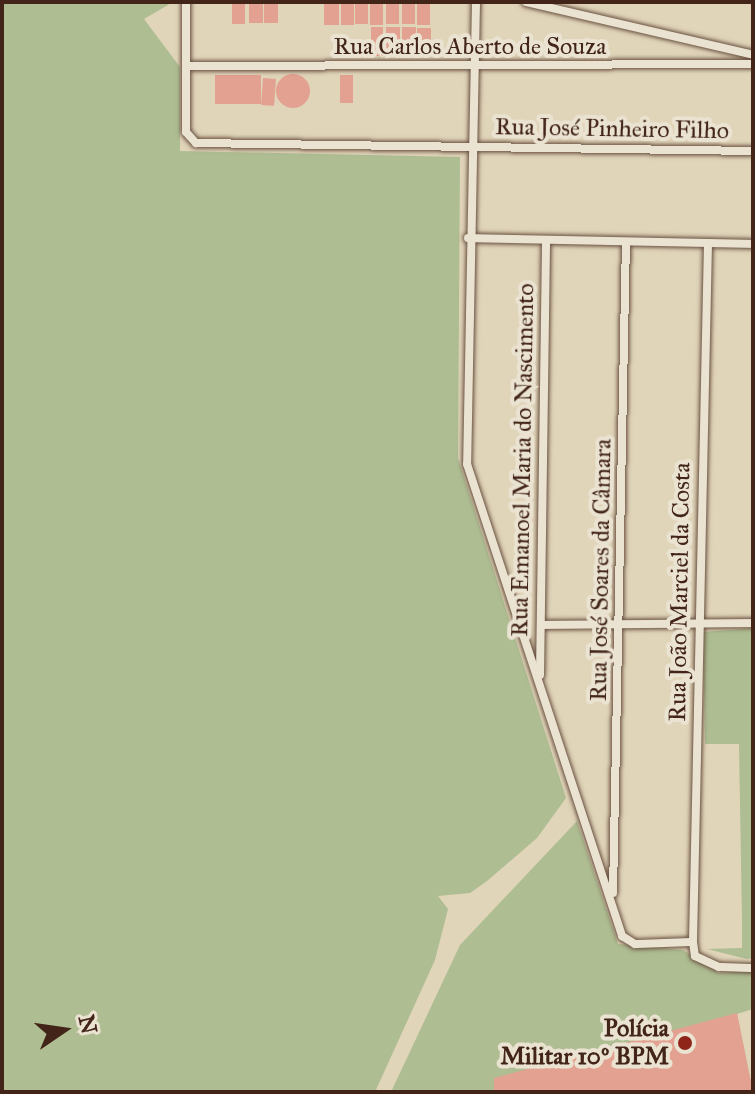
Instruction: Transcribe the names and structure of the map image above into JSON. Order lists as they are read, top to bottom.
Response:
{
  "streets": {
    "street": [
      "Rua Carlos Aberto de Souza",
      "Rua José Pinheiro Filho",
      "Rua Emanoel Maria do Nascimento",
      "Rua José Soares da Câmara",
      "Rua João Marciel da Costa"
    ]
  },
  "crossings": [
    ["Rua Carlos Aberto de Souza", "Rua José Pinheiro Filho"]
  ],
  "places": ["Polícia Militar 10º BPM"],
  "north": "right"
}
